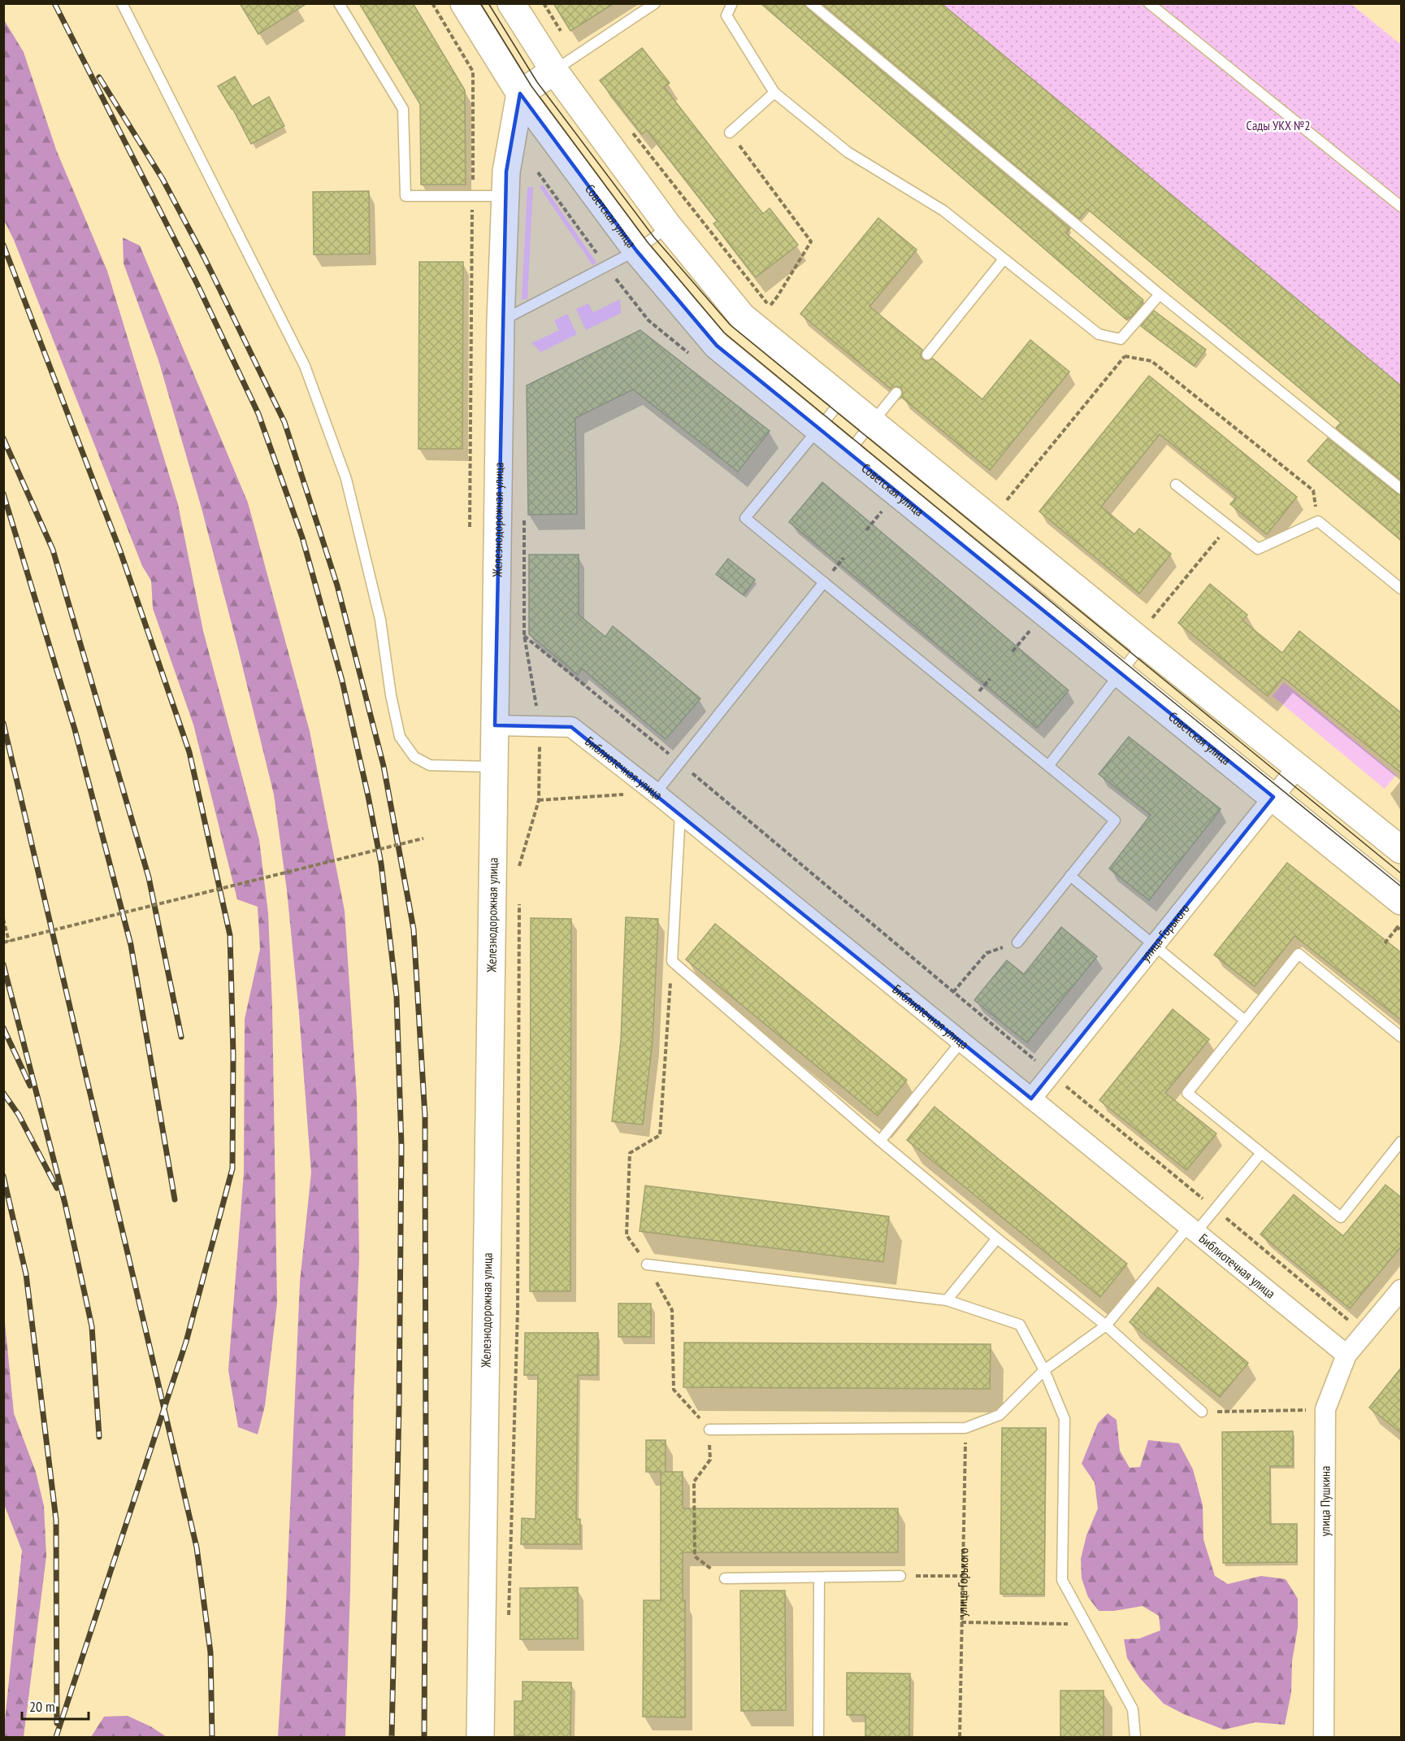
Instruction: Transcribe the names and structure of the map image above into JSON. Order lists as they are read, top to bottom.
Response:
{
  "streets": {
    "main road": ["Советская улица", "Железнодорожная улица"],
    "street": ["Библиотечная улица", "улица Горького", "улица Пушкина"]
  },
  "crossings": [
    ["Советская улица", "Железнодорожная улица"],
    ["Советская улица", "улица Горького"],
    ["Железнодорожная улица", "Библиотечная улица"],
    ["Библиотечная улица", "улица Горького"],
    ["Библиотечная улица", "улица Пушкина"]
  ],
  "parks": ["Сады УКХ №2"],
  "scale_bar": "20 m"
}
